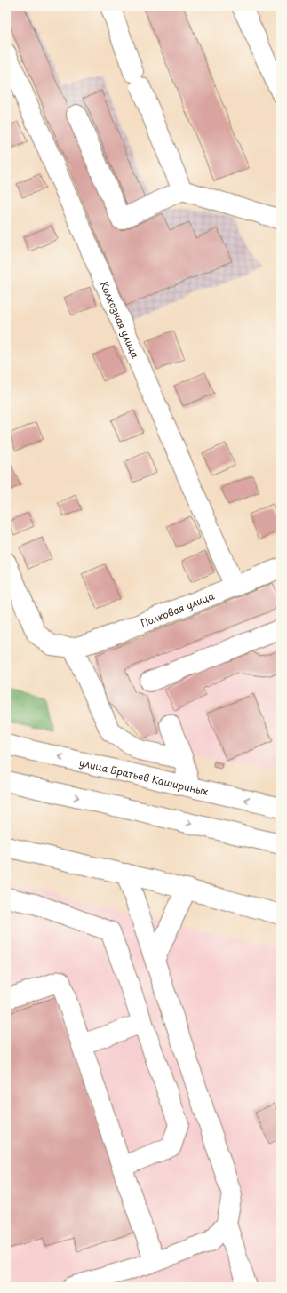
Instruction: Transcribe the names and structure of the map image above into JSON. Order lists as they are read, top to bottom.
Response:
{
  "streets": {
    "street": ["Колхозная улица", "Полковая улица", "улица Братьев Кашириных"]
  },
  "crossings": [
    ["Колхозная улица", "Полковая улица"]
  ]
}
